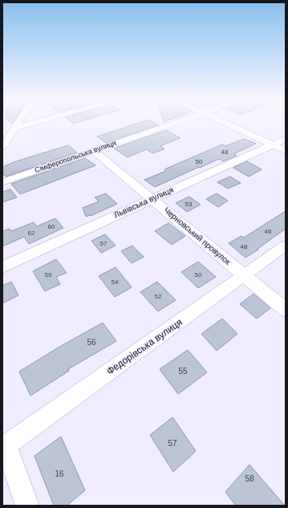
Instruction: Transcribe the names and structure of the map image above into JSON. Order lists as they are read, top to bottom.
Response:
{
  "streets": {
    "street": [
      "Сімферопольська вулиця",
      "Львівська вулиця",
      "Черновський провулок",
      "Федорівська вулиця"
    ]
  },
  "crossings": [
    ["Сімферопольська вулиця", "Черновський провулок"],
    ["Львівська вулиця", "Черновський провулок"],
    ["Черновський провулок", "Федорівська вулиця"]
  ],
  "house_numbers": [
    "48",
    "50",
    "53",
    "60",
    "46",
    "62",
    "57",
    "48",
    "59",
    "50",
    "54",
    "52",
    "56",
    "55",
    "57",
    "16",
    "58"
  ]
}
